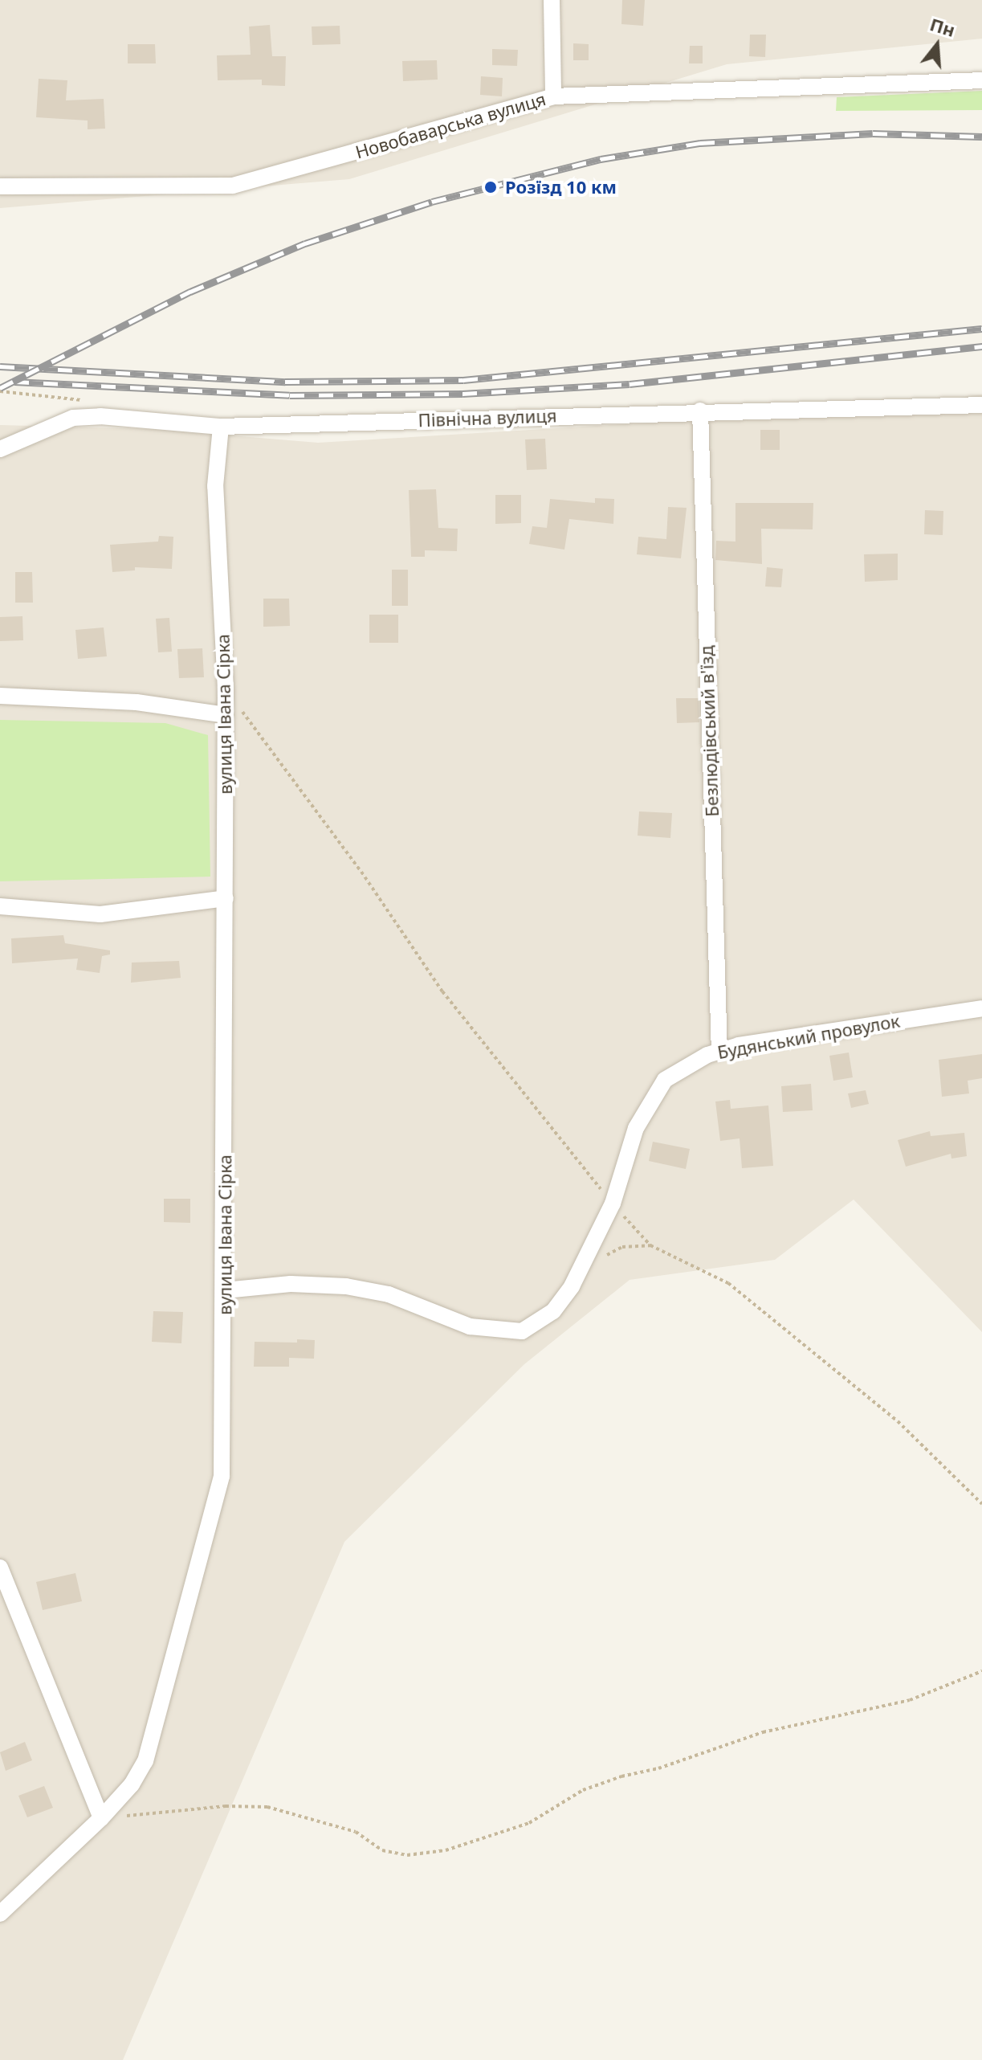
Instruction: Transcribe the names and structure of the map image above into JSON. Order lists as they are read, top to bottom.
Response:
{
  "streets": {
    "street": [
      "Новобаварська вулиця",
      "Північна вулиця",
      "вулиця Івана Сірка",
      "Безлюдівський в'їзд",
      "Будянський провулок"
    ]
  },
  "crossings": [
    ["Північна вулиця", "вулиця Івана Сірка"],
    ["Північна вулиця", "Безлюдівський в'їзд"],
    ["вулиця Івана Сірка", "Будянський провулок"],
    ["Безлюдівський в'їзд", "Будянський провулок"]
  ],
  "places": ["Розїзд 10 км"],
  "north": "top"
}
